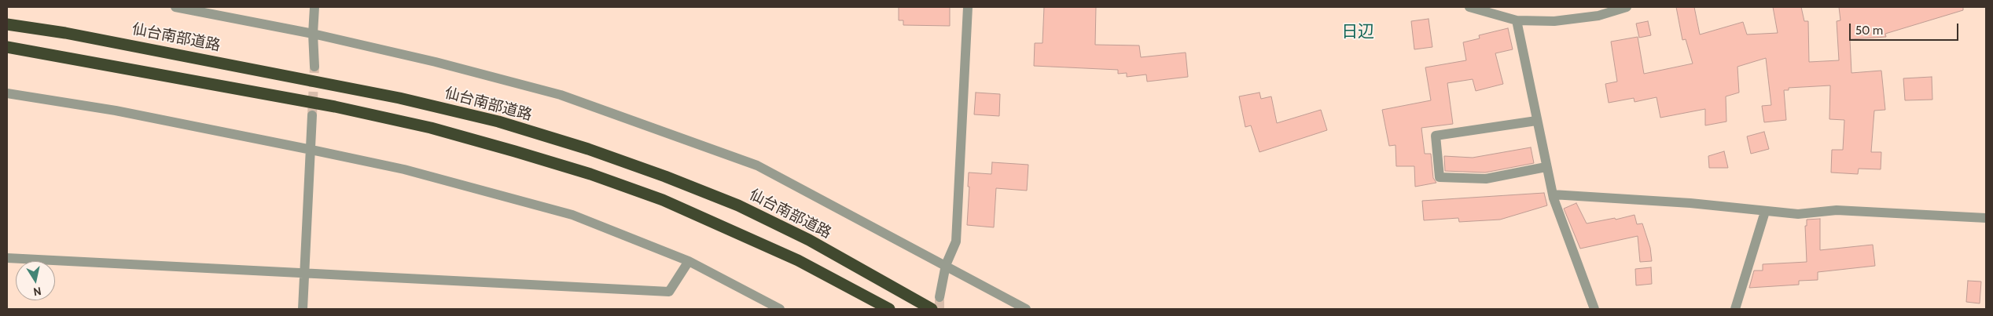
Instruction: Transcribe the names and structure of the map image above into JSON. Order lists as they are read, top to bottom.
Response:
{
  "streets": {
    "highway": ["仙台南部道路"]
  },
  "districts": ["日辺"],
  "scale_bar": "50 m",
  "north": "bottom"
}
